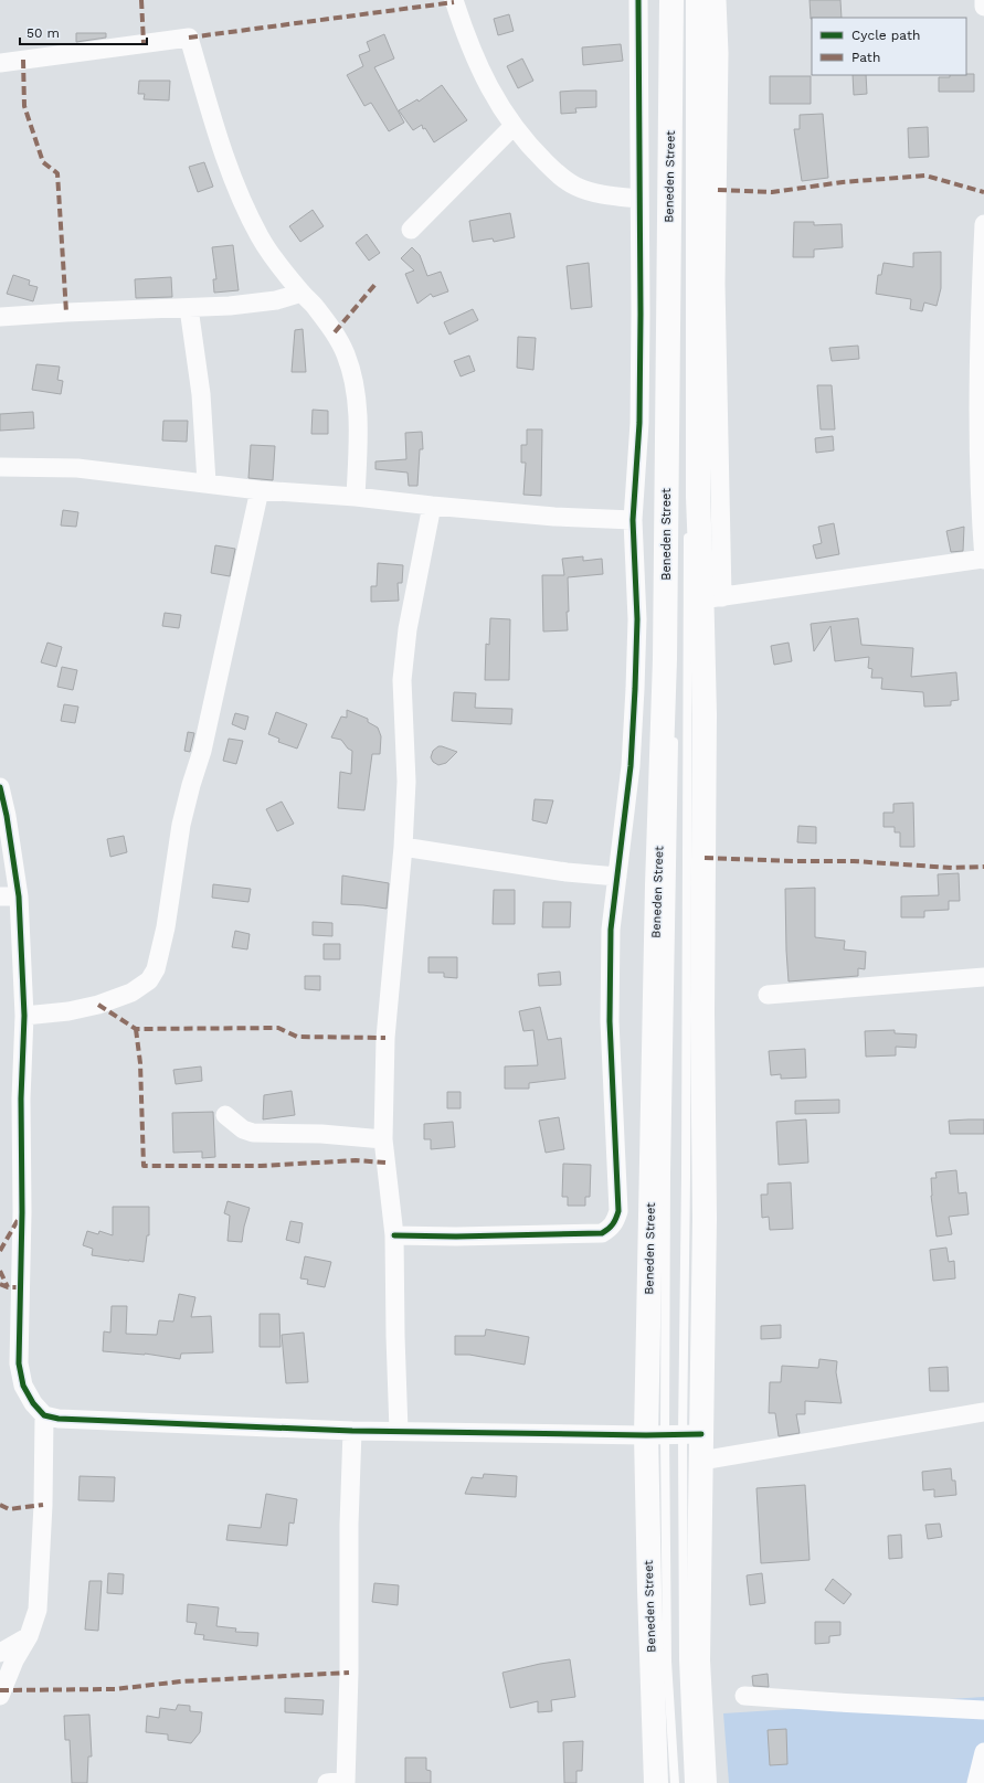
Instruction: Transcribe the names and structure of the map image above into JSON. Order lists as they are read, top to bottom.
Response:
{
  "streets": {
    "main road": ["Beneden Street"]
  },
  "legend": ["Cycle path", "Path"],
  "scale_bar": "50 m"
}
